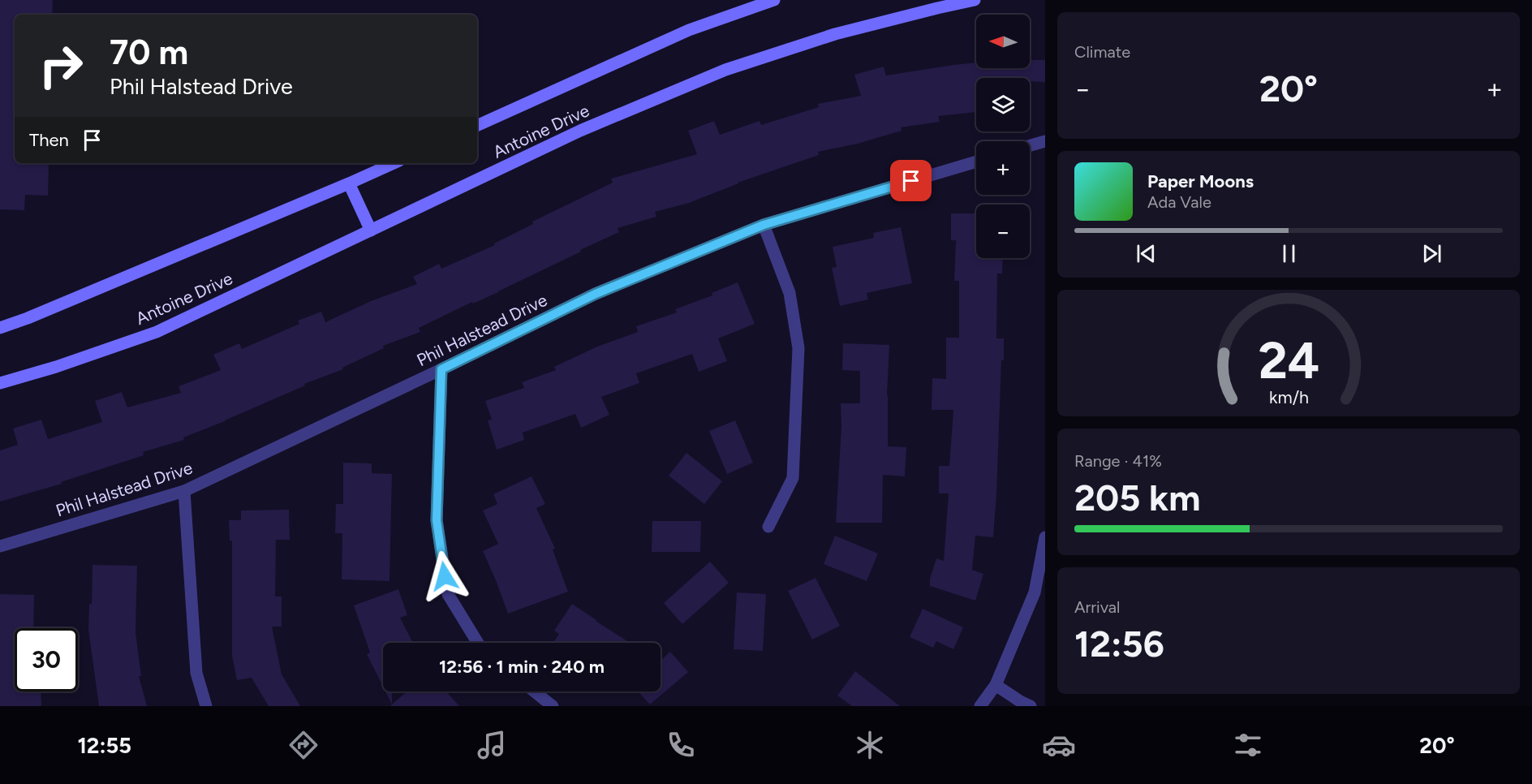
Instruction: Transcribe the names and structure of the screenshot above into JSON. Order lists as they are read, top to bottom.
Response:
{
  "streets": {
    "main road": ["Antoine Drive"],
    "street": ["Phil Halstead Drive"]
  },
  "north": "left",
  "page": {
    "tile": [
      "Climate",
      ["Range · 41%", "205 km"],
      ["Arrival", "12:56"]
    ],
    "map_buttons": ["+", "−"],
    "turn": ["70 m", "Phil Halstead Drive"],
    "heat": ["−", "20°", "+"],
    "then": "Then",
    "song": ["Paper Moons", "Ada Vale"],
    "limit": "30",
    "trip": "12:56 · 1 min · 240 m",
    "tabs": ["12:55", "20°"],
    "gauge": ["24", "km/h"]
  }
}
